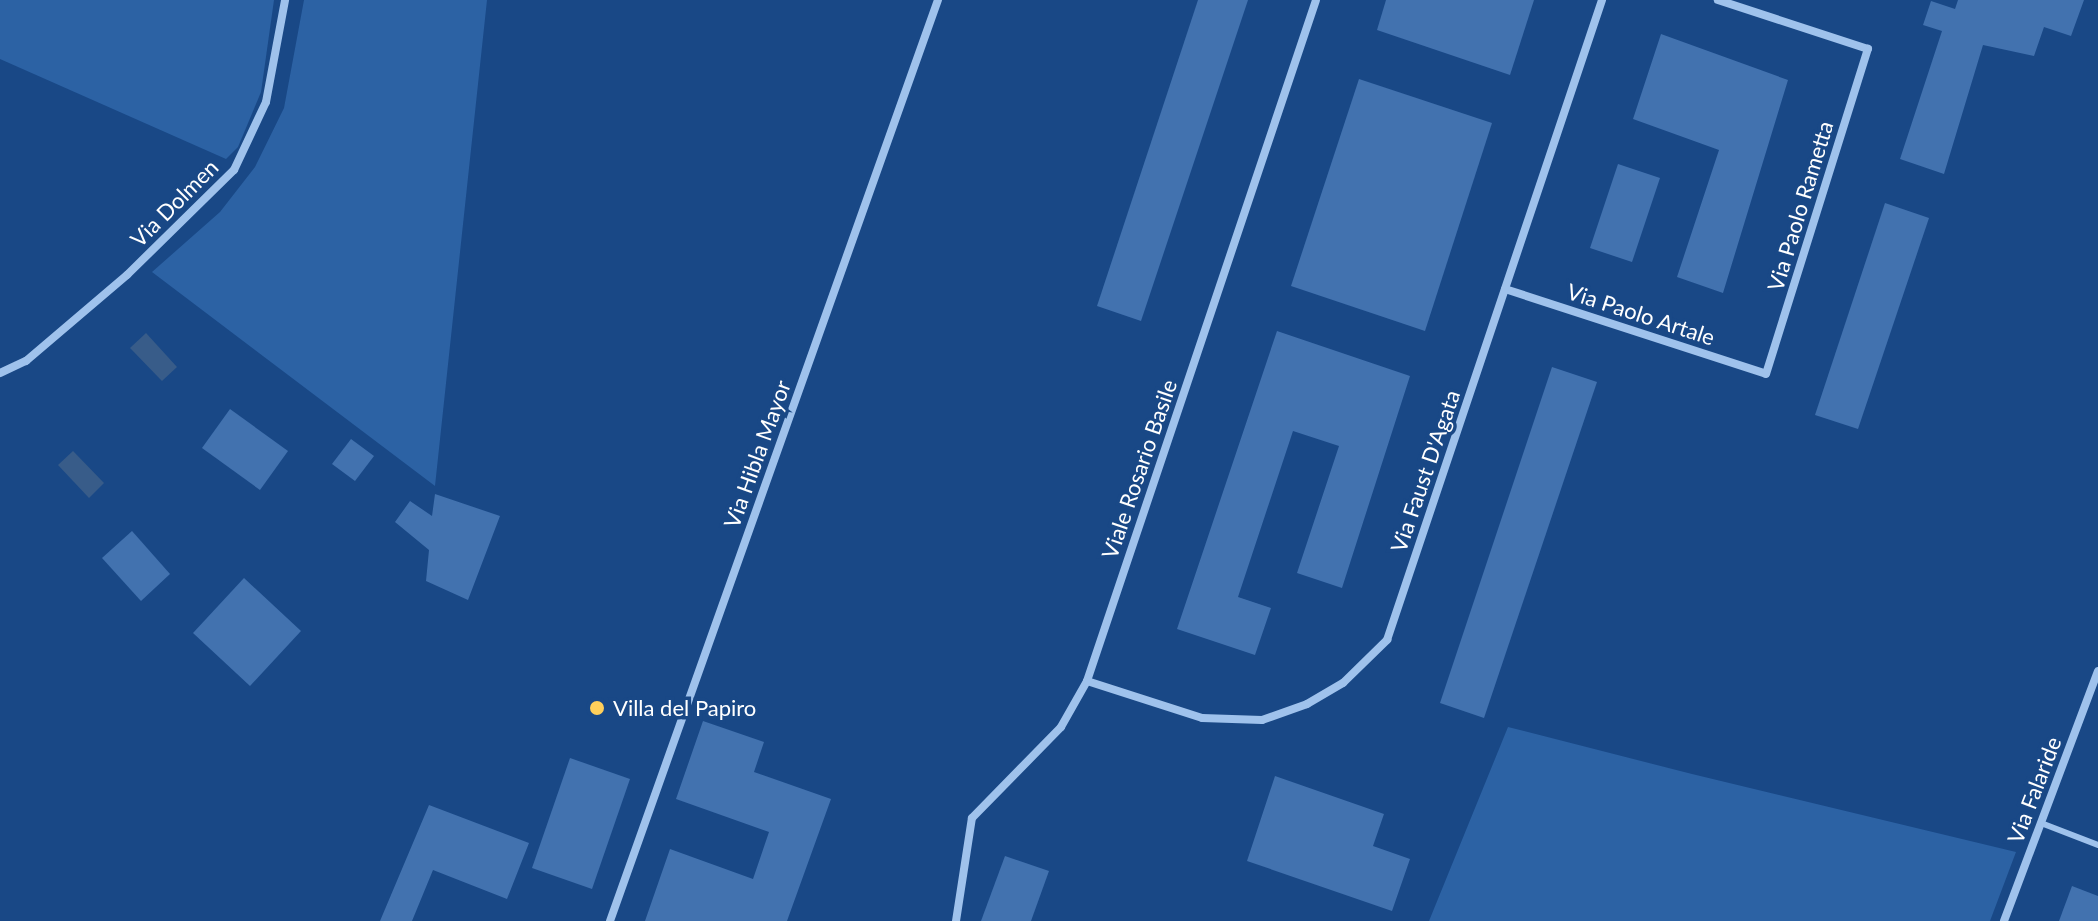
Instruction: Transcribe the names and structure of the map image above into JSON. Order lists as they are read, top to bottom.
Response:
{
  "streets": {
    "street": [
      "Via Dolmen",
      "Via Paolo Rametta",
      "Via Paolo Artale",
      "Via Hibla Mayor",
      "Viale Rosario Basile",
      "Via Faust D'Agata",
      "Via Falaride"
    ]
  },
  "crossings": [
    ["Via Paolo Rametta", "Via Paolo Artale"],
    ["Via Paolo Artale", "Via Faust D'Agata"],
    ["Viale Rosario Basile", "Via Faust D'Agata"]
  ],
  "places": ["Villa del Papiro"]
}
